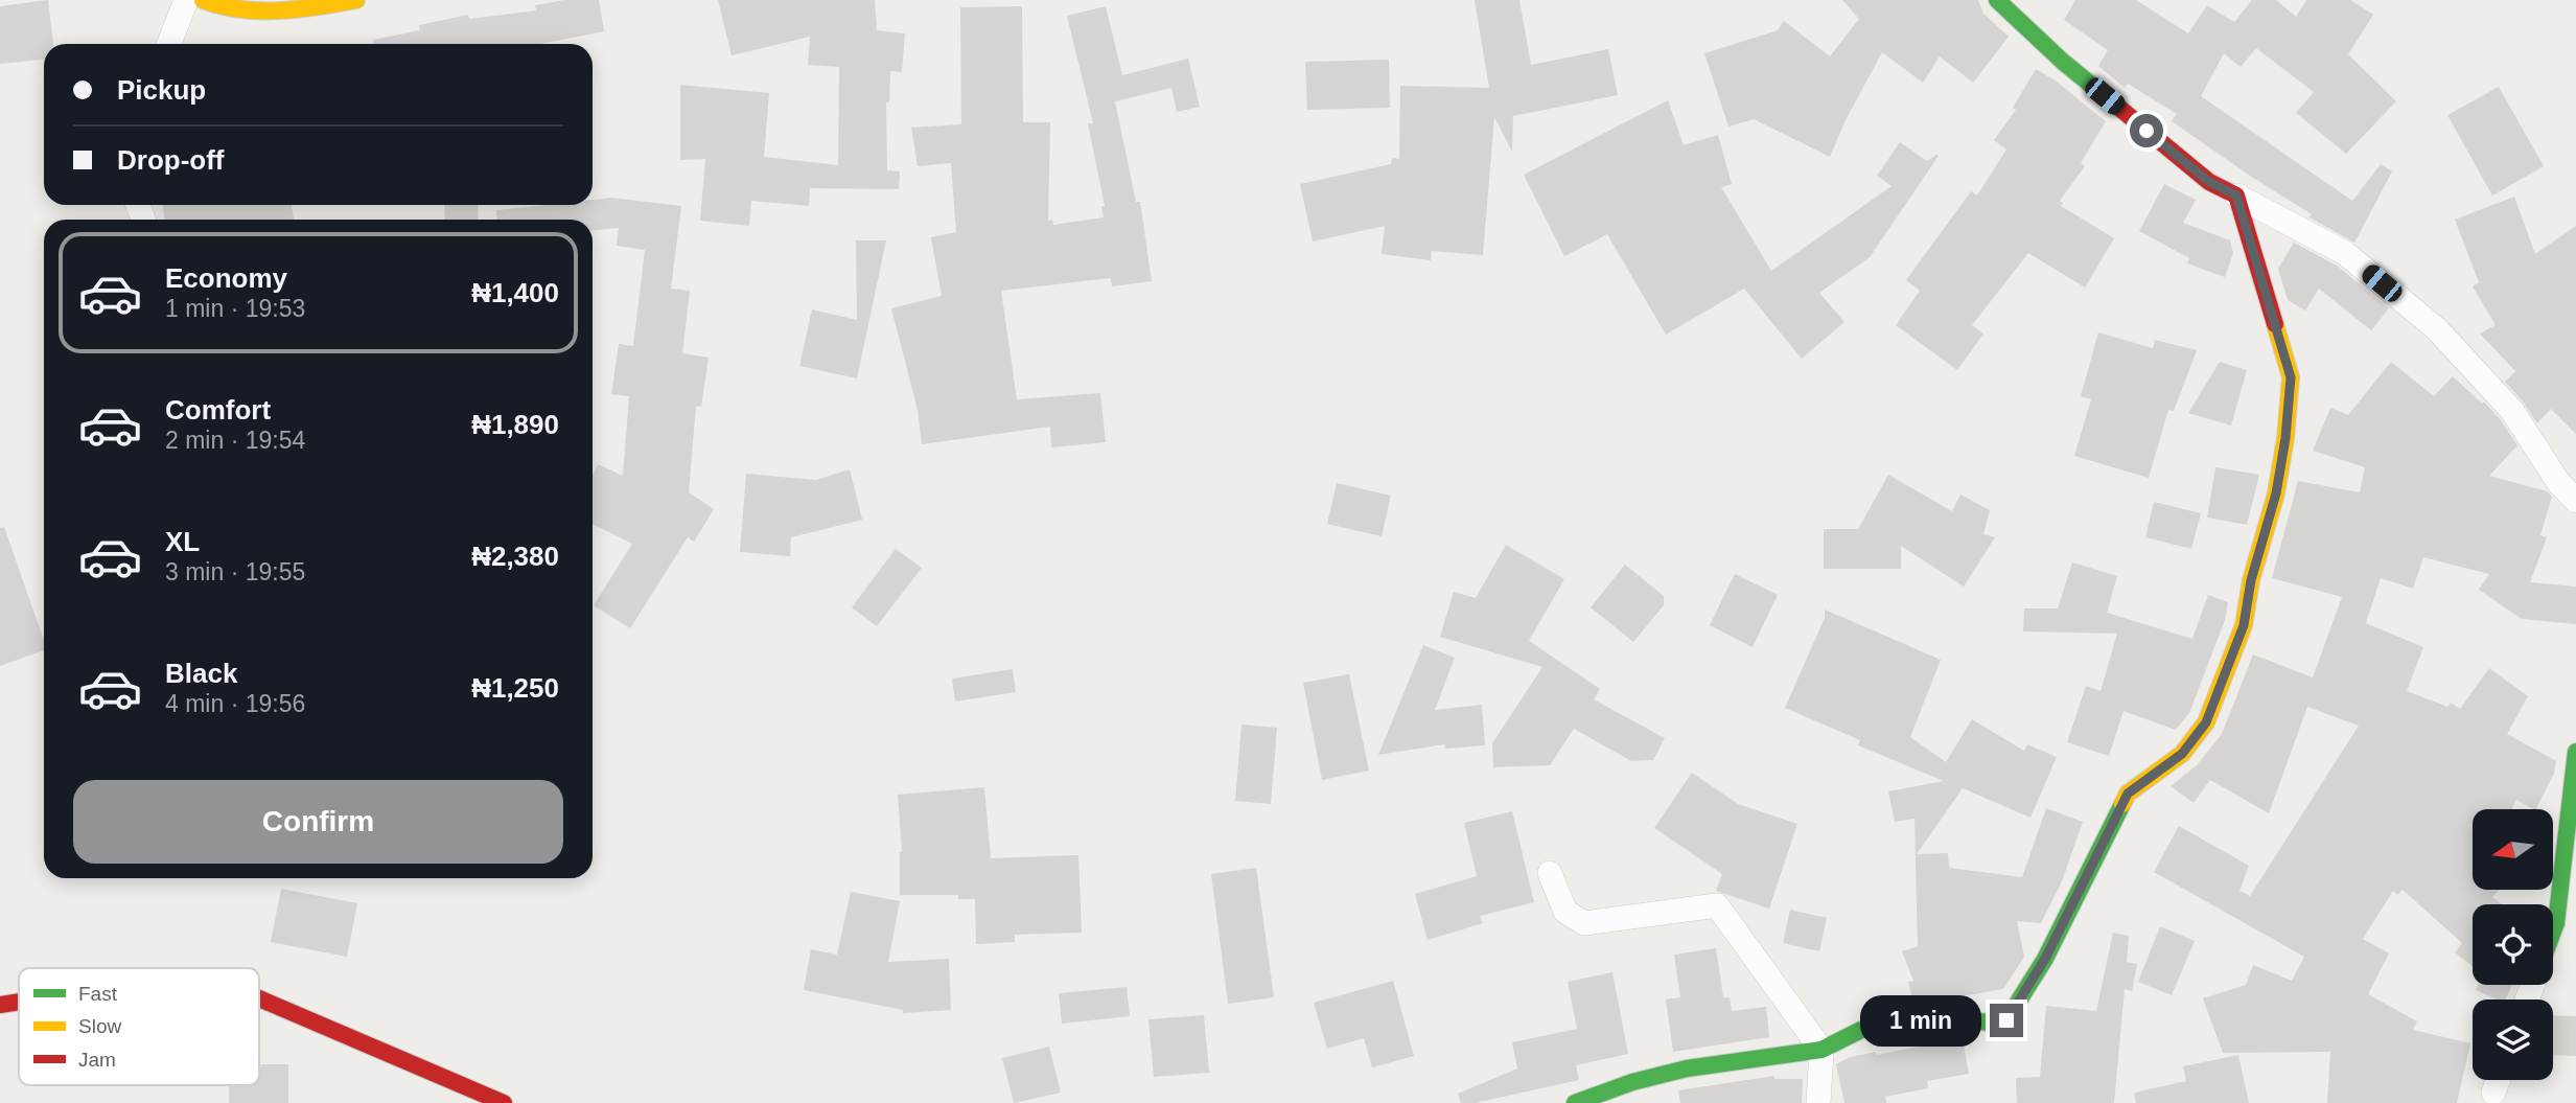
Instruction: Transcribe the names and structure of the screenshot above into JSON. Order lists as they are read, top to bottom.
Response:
{
  "legend": ["Fast", "Slow", "Jam"],
  "north": "left",
  "page": {
    "banner": ["Pickup", "Drop-off"],
    "list": [
      {
        "name": "Economy",
        "note": "1 min · 19:53",
        "value": "₦1,400"
      },
      {
        "name": "Comfort",
        "note": "2 min · 19:54",
        "value": "₦1,890"
      },
      {
        "name": "XL",
        "note": "3 min · 19:55",
        "value": "₦2,380"
      },
      {
        "name": "Black",
        "note": "4 min · 19:56",
        "value": "₦1,250"
      }
    ],
    "buttons": "Confirm",
    "bubble": "1 min"
  }
}
